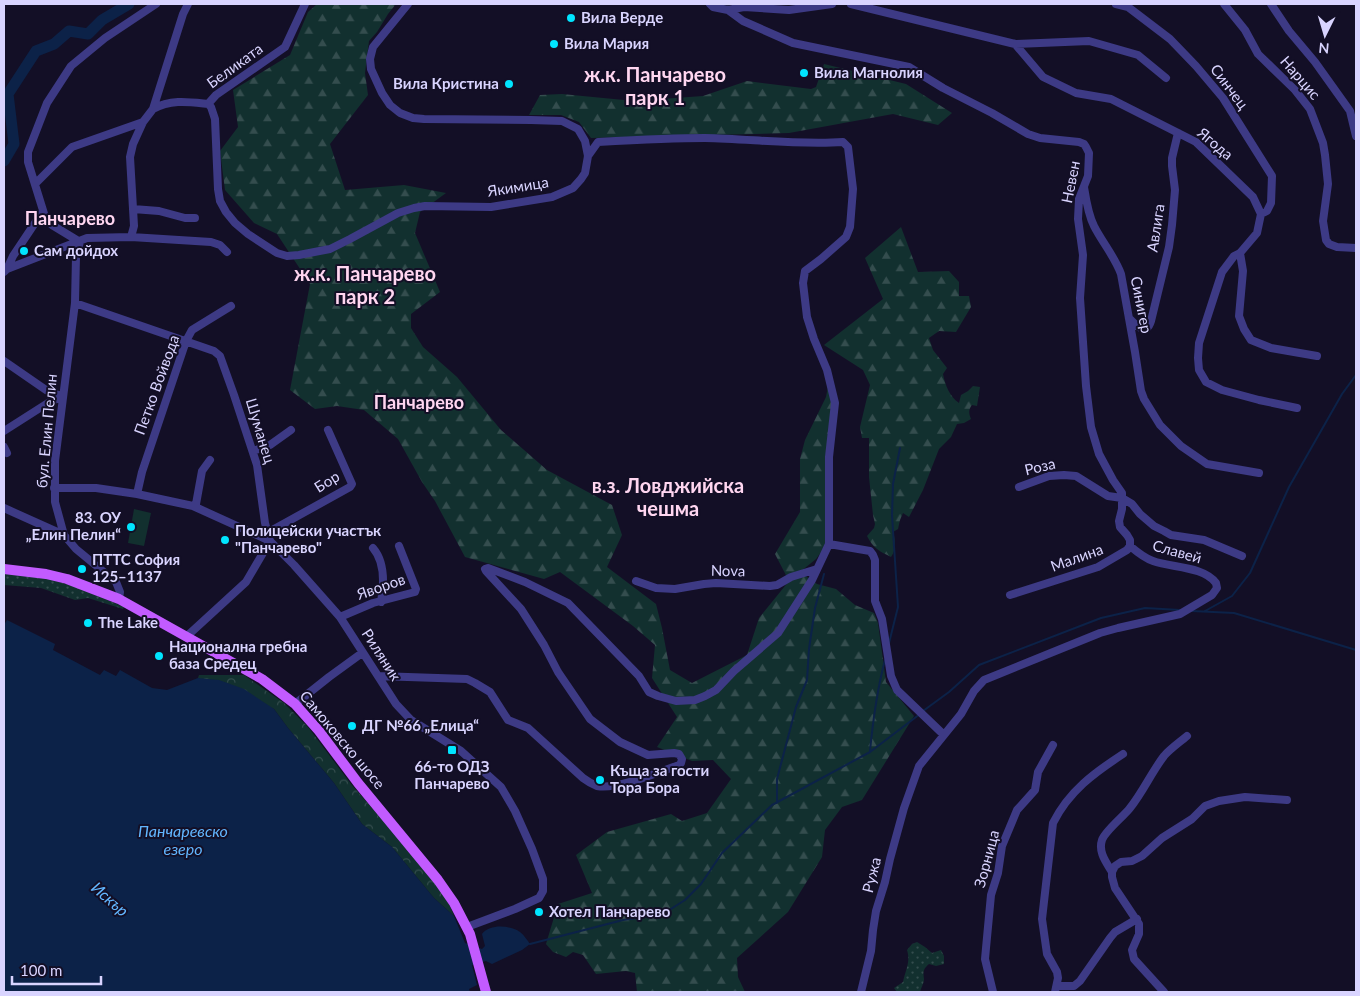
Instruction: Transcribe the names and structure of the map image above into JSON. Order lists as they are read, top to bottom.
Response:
{
  "streets": {
    "main road": ["Самоковско шосе"],
    "street": [
      "Беликата",
      "Нарцис",
      "Синчец",
      "Ягода",
      "Невен",
      "Якимица",
      "Авлига",
      "Синигер",
      "Петко Войвода",
      "бул. Елин Пелин",
      "Шуманец",
      "Роза",
      "Бор",
      "Славей",
      "Малина",
      "Nova",
      "Яворов",
      "Риляник",
      "Зорница",
      "Ружа"
    ]
  },
  "crossings": [
    ["Беликата", "Якимица"],
    ["Синчец", "Ягода"],
    ["Ягода", "Авлига"],
    ["Невен", "Синигер"],
    ["Невен", "Роза"],
    ["Авлига", "Синигер"],
    ["Петко Войвода", "Шуманец"],
    ["Петко Войвода", "Риляник"],
    ["бул. Елин Пелин", "Шуманец"],
    ["бул. Елин Пелин", "Риляник"],
    ["бул. Елин Пелин", "Самоковско шосе"],
    ["Шуманец", "Бор"],
    ["Шуманец", "Риляник"],
    ["Славей", "Малина"],
    ["Славей", "Ружа"],
    ["Яворов", "Риляник"],
    ["Риляник", "Самоковско шосе"]
  ],
  "districts": [
    "ж.к. Панчарево парк 1",
    "Панчарево",
    "ж.к. Панчарево парк 2",
    "Панчарево",
    "в.з. Ловджийска чешма"
  ],
  "water": ["Панчаревско езеро", "Искър"],
  "places": {
    "other": [
      "Вила Верде",
      "Вила Мария",
      "Вила Магнолия",
      "Вила Кристина",
      "Сам дойдох",
      "83. ОУ „Елин Пелин“",
      "Полицейски участък \"Панчарево\"",
      "ПТТС София 125–1137",
      "The Lake",
      "Национална гребна база Средец",
      "ДГ №66 „Елица“",
      "Къща за гости Тора Бора",
      "Хотел Панчарево"
    ],
    "transit": ["66-то ОДЗ Панчарево"]
  },
  "scale_bar": "100 m",
  "north": "bottom"
}
